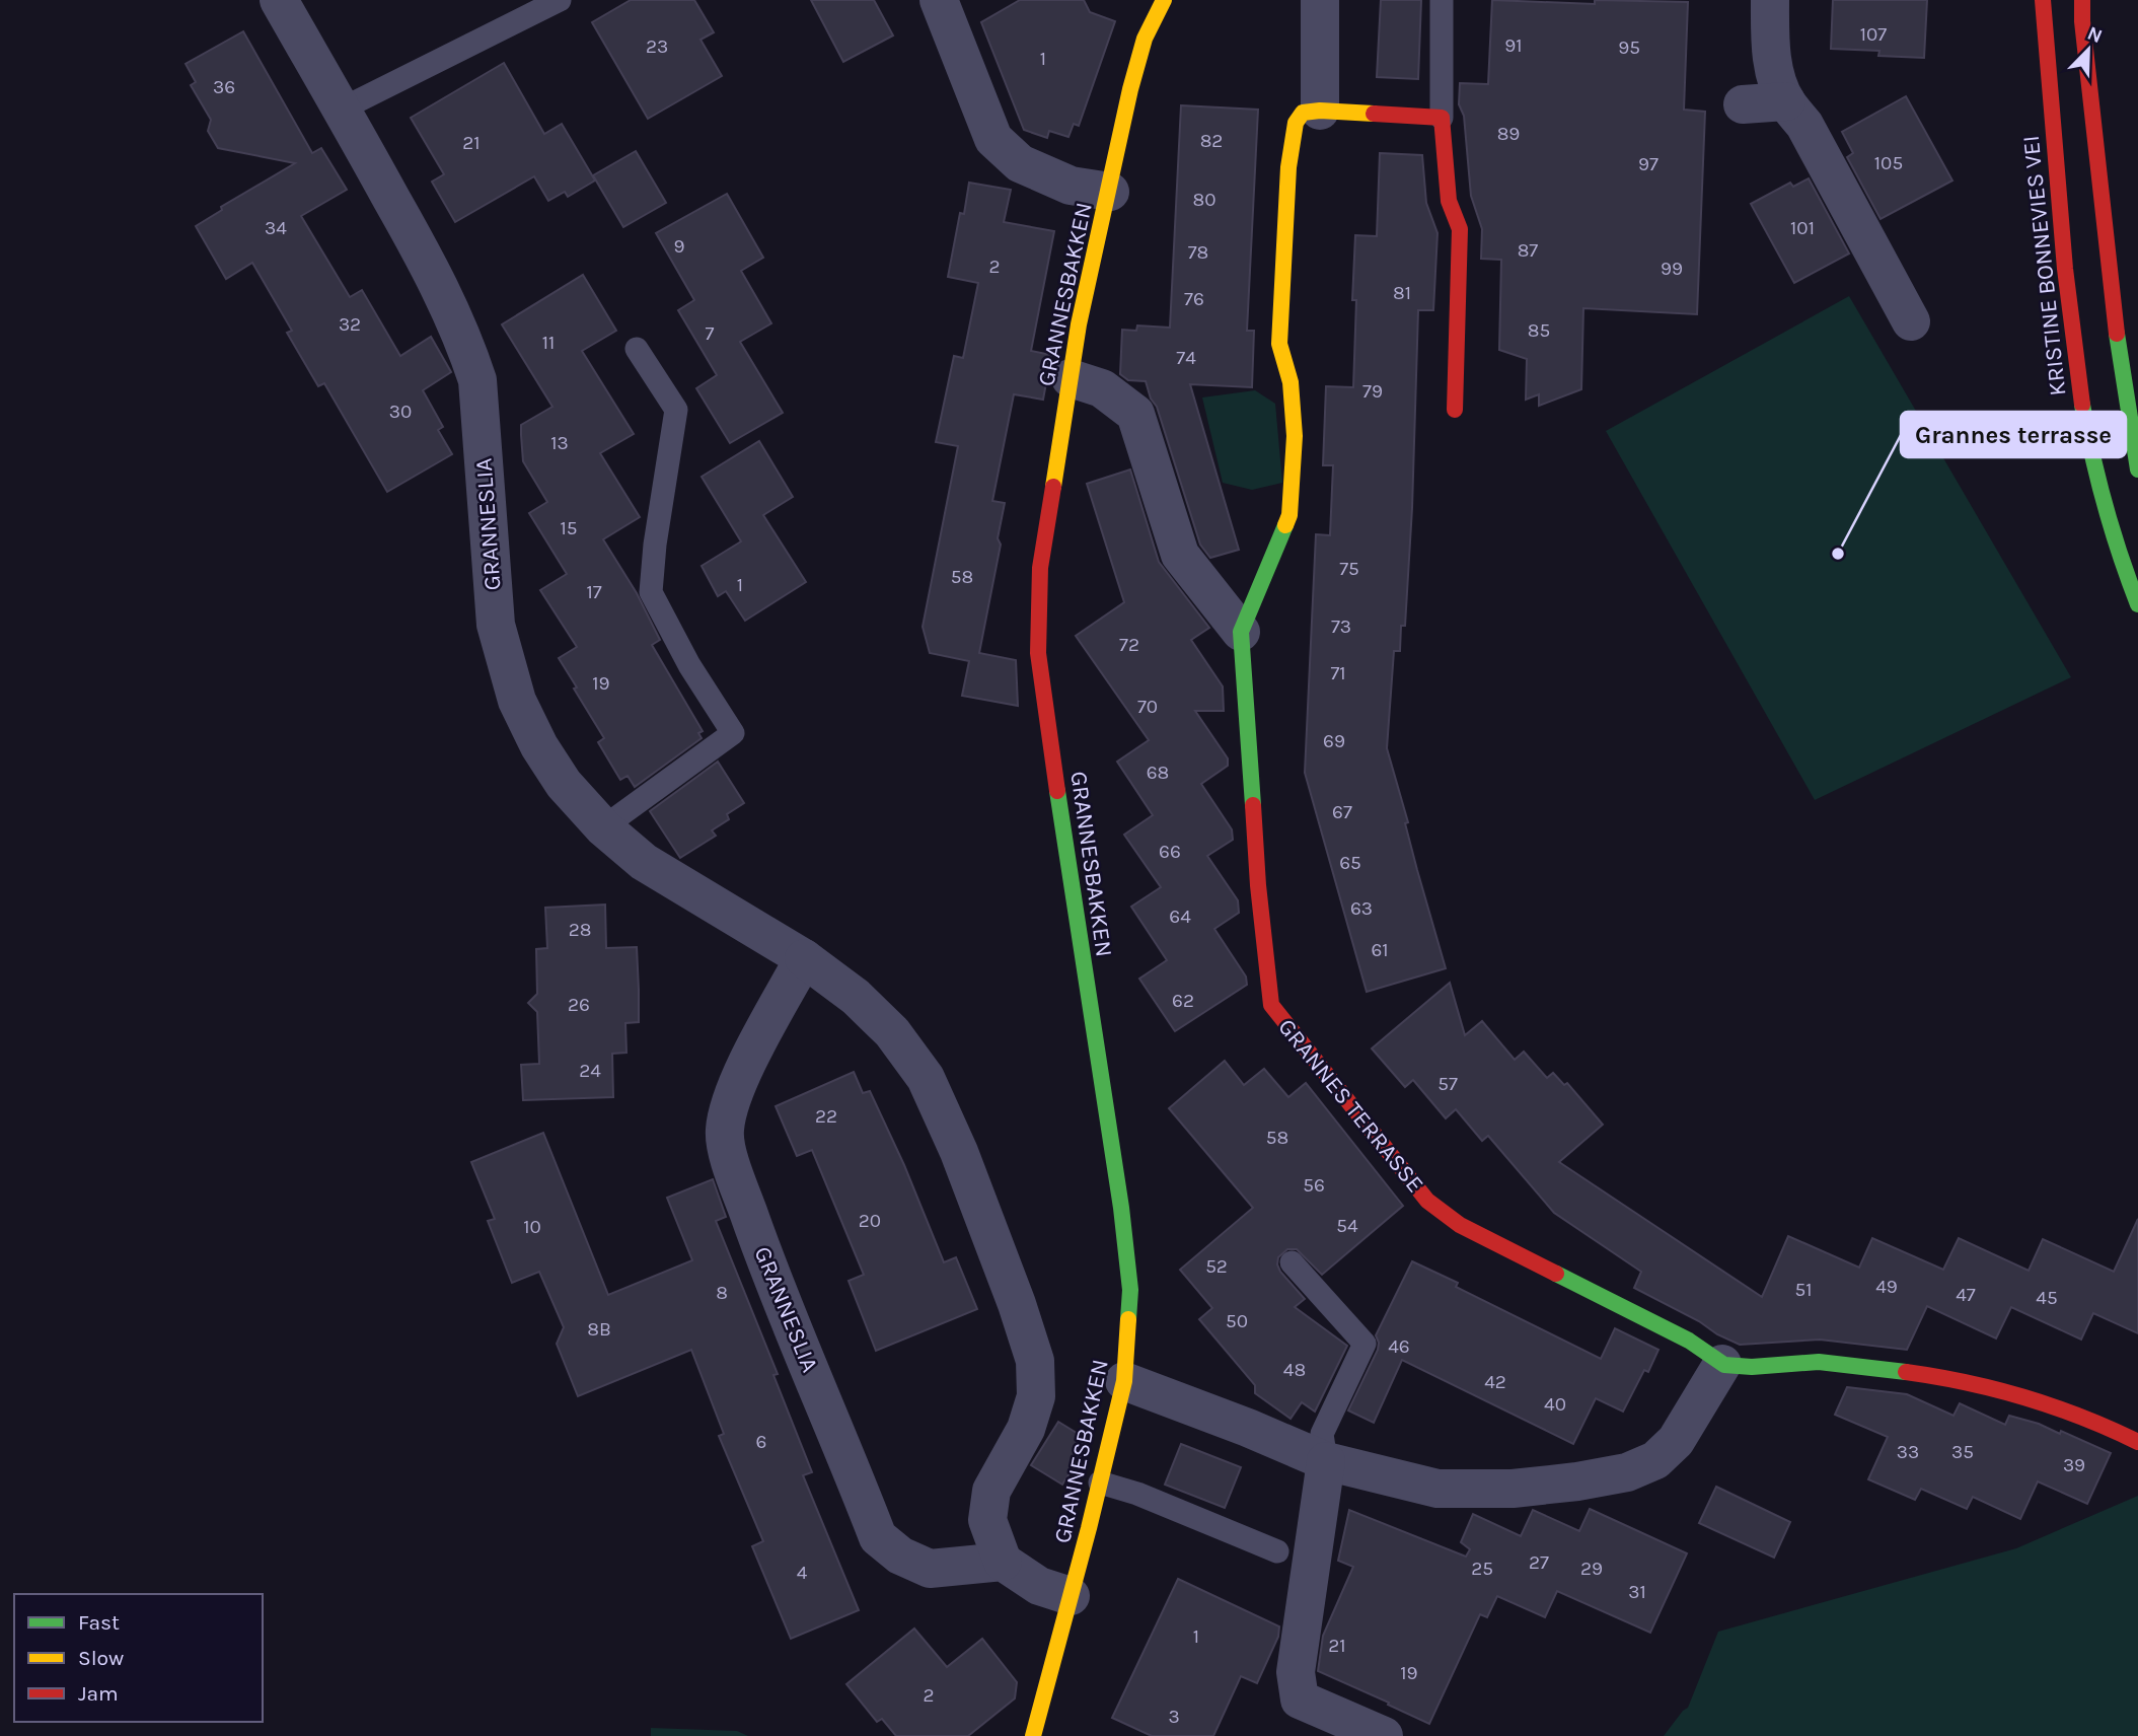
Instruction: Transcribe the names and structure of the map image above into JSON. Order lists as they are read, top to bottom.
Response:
{
  "streets": {
    "street": [
      "KRISTINE BONNEVIES VEI",
      "GRANNESBAKKEN",
      "GRANNESLIA",
      "GRANNES TERRASSE"
    ]
  },
  "places": ["Grannes terrasse"],
  "house_numbers": [
    "107",
    "91",
    "23",
    "95",
    "1",
    "36",
    "89",
    "82",
    "21",
    "105",
    "97",
    "80",
    "34",
    "101",
    "9",
    "87",
    "78",
    "2",
    "99",
    "81",
    "76",
    "32",
    "85",
    "7",
    "11",
    "74",
    "79",
    "30",
    "13",
    "15",
    "75",
    "58",
    "1",
    "17",
    "73",
    "72",
    "71",
    "19",
    "70",
    "69",
    "68",
    "67",
    "66",
    "65",
    "63",
    "64",
    "28",
    "61",
    "62",
    "26",
    "24",
    "57",
    "22",
    "58",
    "56",
    "20",
    "54",
    "10",
    "52",
    "49",
    "51",
    "8",
    "47",
    "45",
    "50",
    "8B",
    "46",
    "48",
    "42",
    "40",
    "6",
    "33",
    "35",
    "39",
    "27",
    "25",
    "29",
    "4",
    "31",
    "1",
    "21",
    "19",
    "2",
    "3"
  ],
  "legend": ["Fast", "Slow", "Jam"],
  "north": "top right"
}
